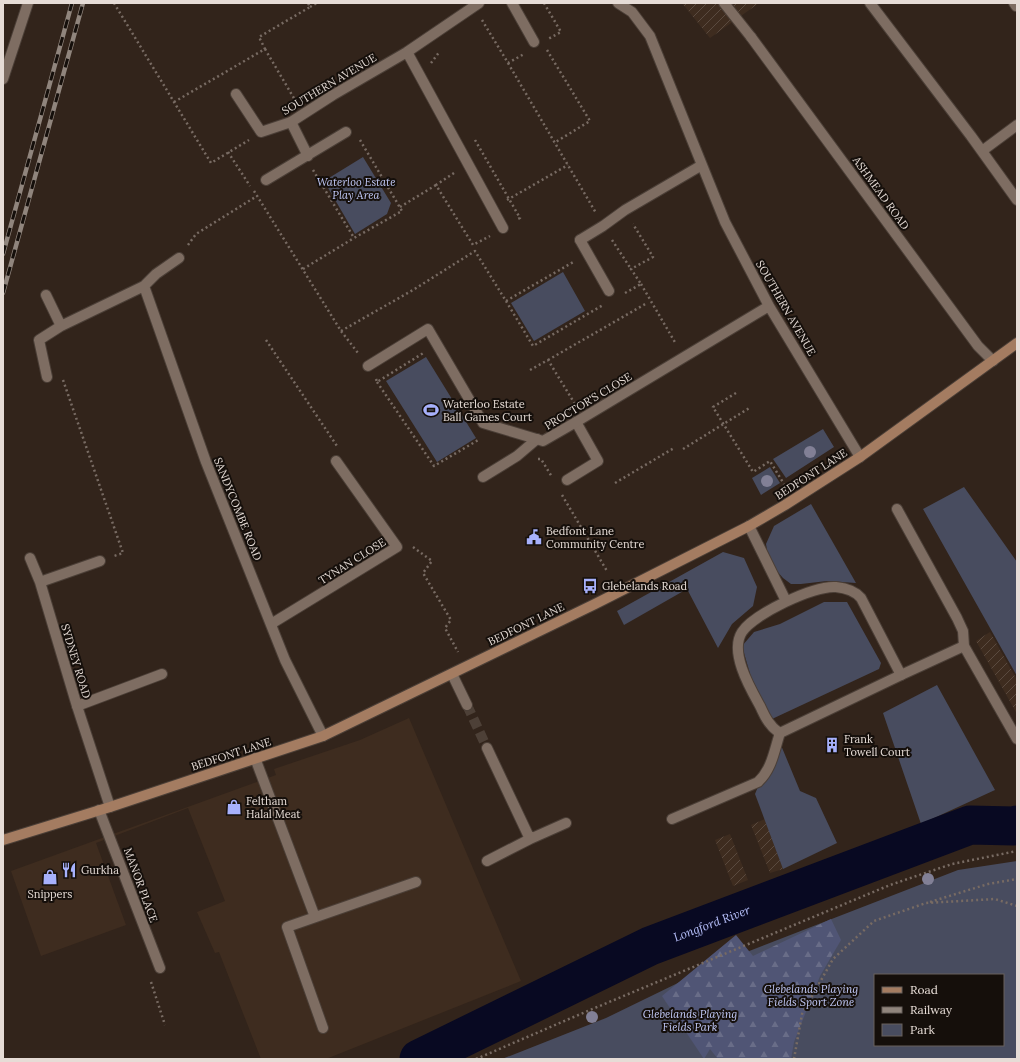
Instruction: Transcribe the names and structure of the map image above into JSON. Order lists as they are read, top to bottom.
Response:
{
  "streets": {
    "main road": ["BEDFONT LANE"],
    "street": [
      "SOUTHERN AVENUE",
      "ASHMEAD ROAD",
      "PROCTOR'S CLOSE",
      "SANDYCOMBE ROAD",
      "TYNAN CLOSE",
      "SYDNEY ROAD",
      "MANOR PLACE"
    ]
  },
  "crossings": [
    ["SOUTHERN AVENUE", "PROCTOR'S CLOSE"],
    ["SOUTHERN AVENUE", "BEDFONT LANE"],
    ["ASHMEAD ROAD", "BEDFONT LANE"],
    ["BEDFONT LANE", "SANDYCOMBE ROAD"],
    ["BEDFONT LANE", "SYDNEY ROAD"],
    ["BEDFONT LANE", "MANOR PLACE"],
    ["SANDYCOMBE ROAD", "TYNAN CLOSE"]
  ],
  "water": ["Longford River"],
  "parks": ["Waterloo Estate Play Area", "Glebelands Playing Fields Sport Zone", "Glebelands Playing Fields Park"],
  "places": {
    "sports": ["Waterloo Estate Ball Games Court"],
    "public building": ["Bedfont Lane Community Centre"],
    "bus stop": ["Glebelands Road"],
    "building": ["Frank Towell Court"],
    "shop": ["Feltham Halal Meat", "Snippers"],
    "restaurant": ["Gurkha"]
  },
  "legend": ["Road", "Railway", "Park"]
}
